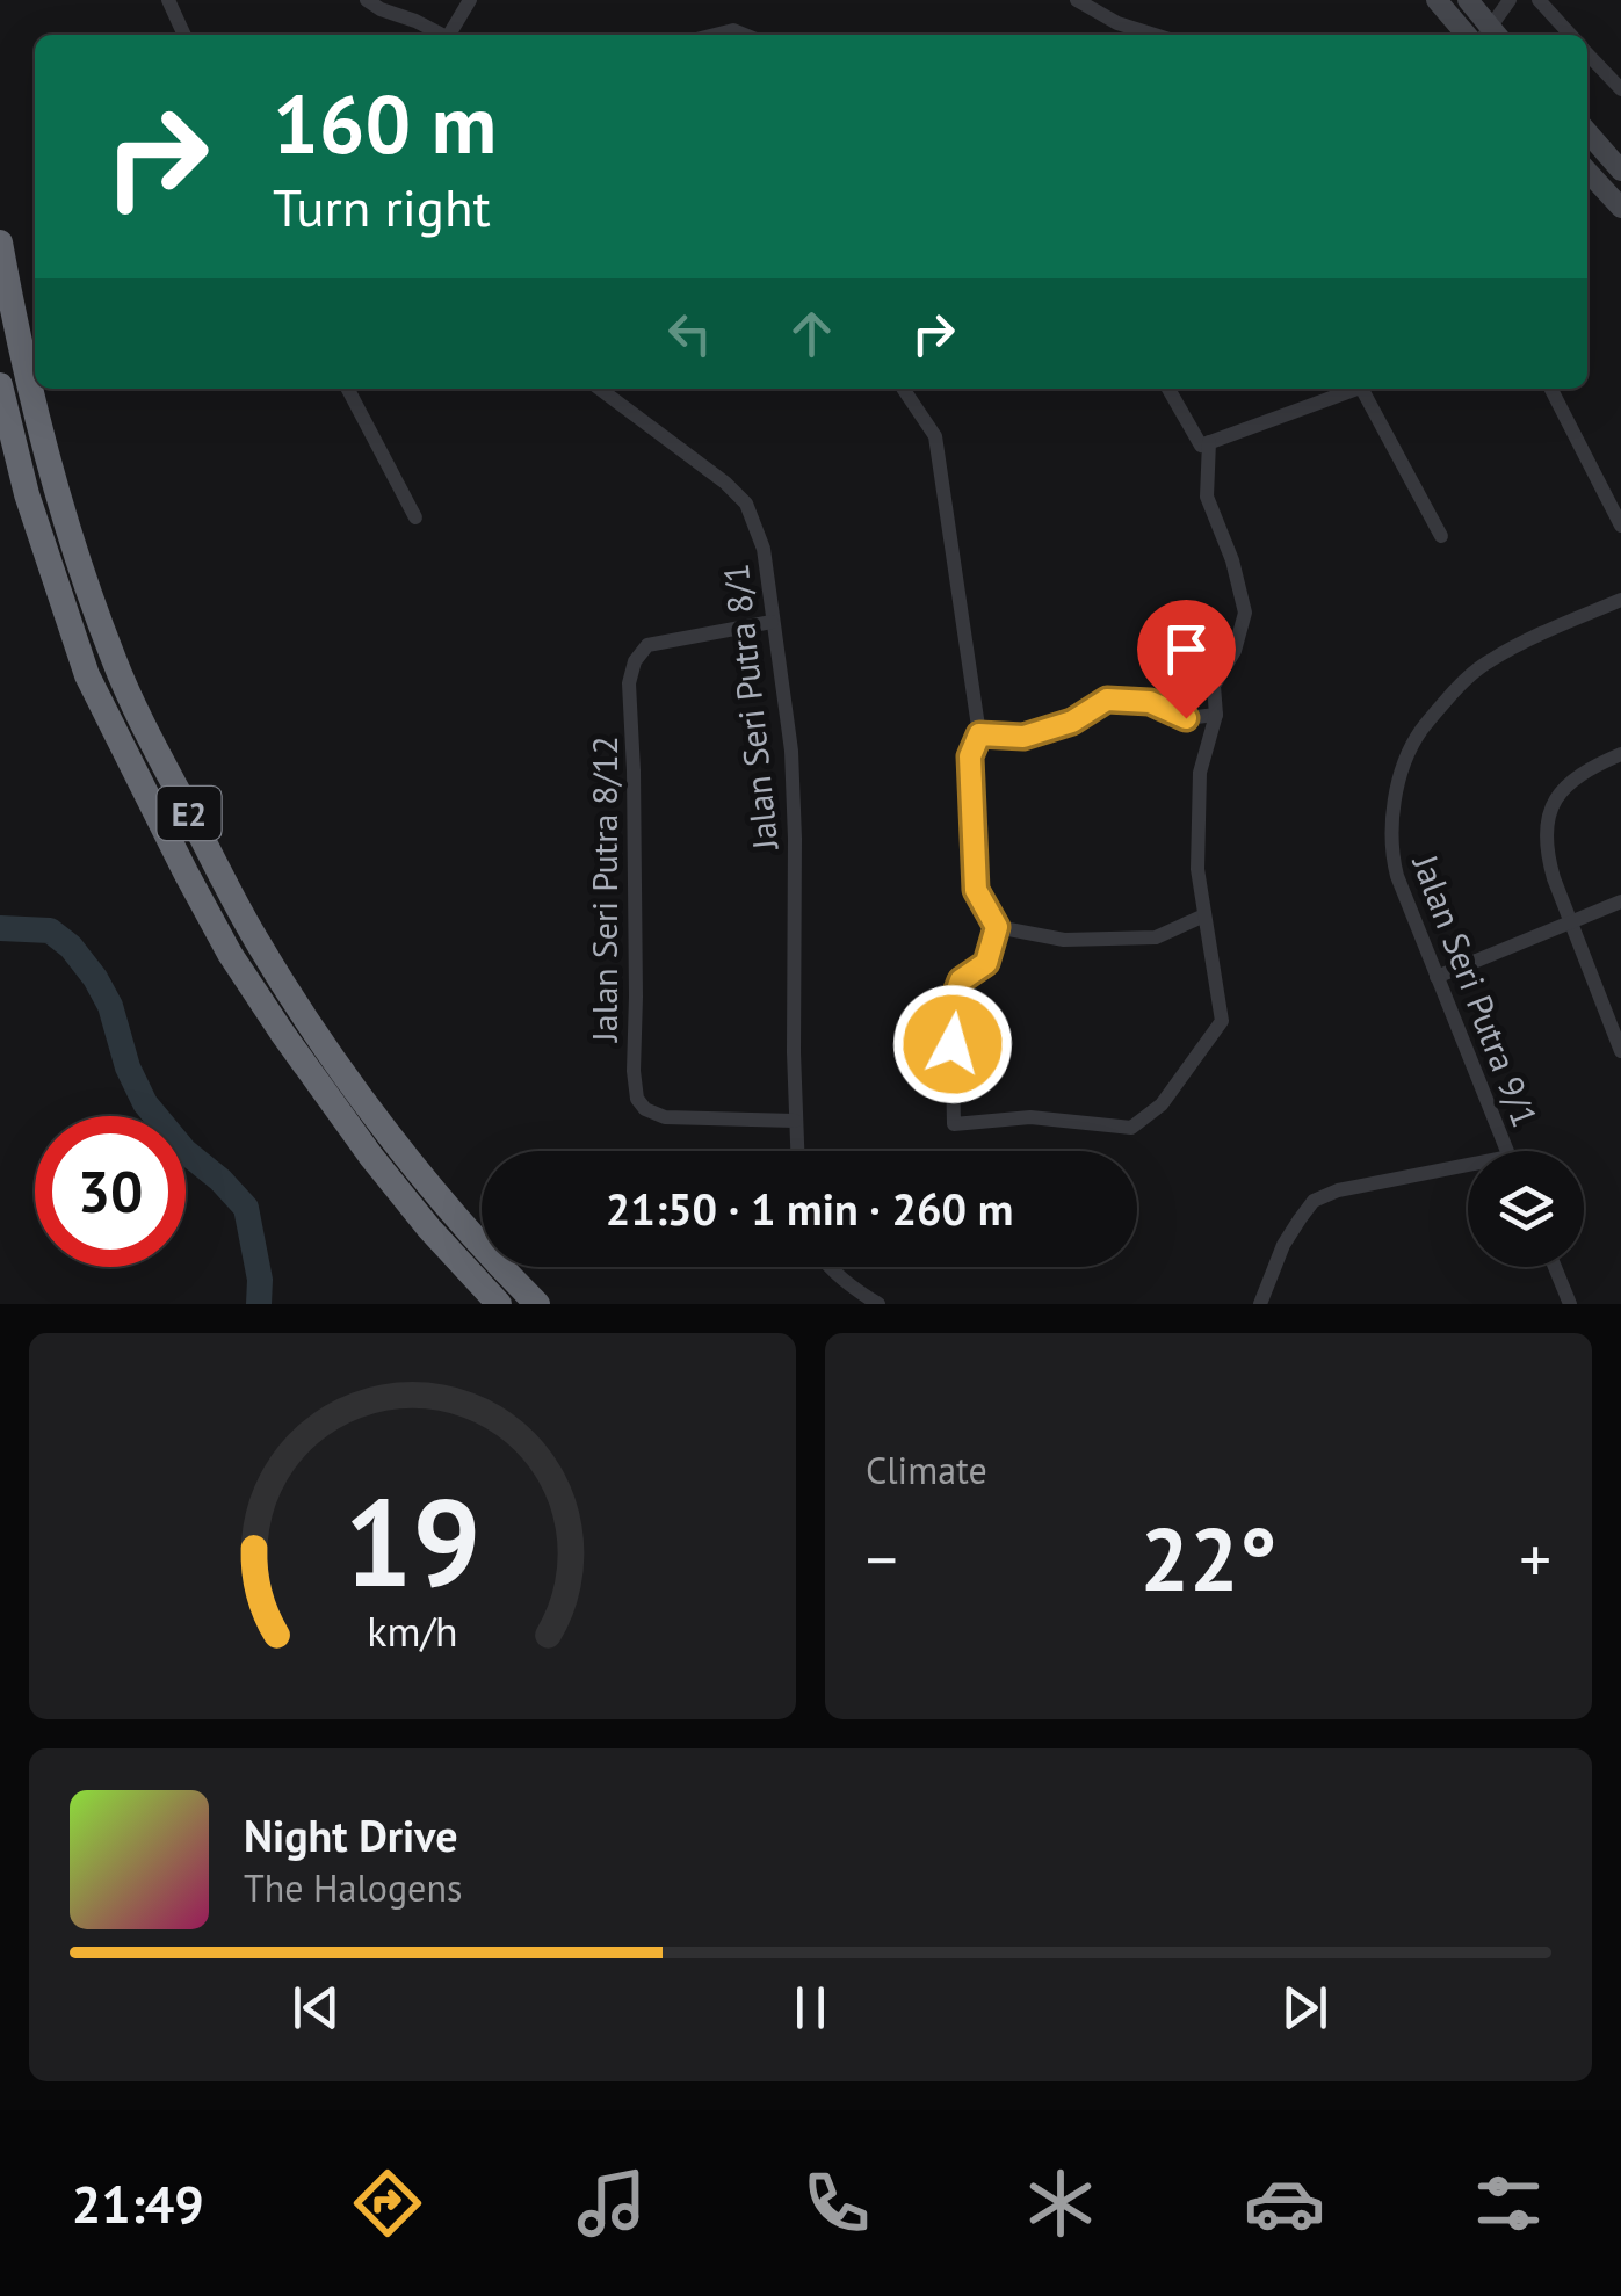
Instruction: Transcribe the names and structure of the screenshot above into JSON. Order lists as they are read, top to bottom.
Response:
{
  "streets": {
    "highway": ["E2"],
    "street": ["Jalan Seri Putra 8/1", "Jalan Seri Putra 8/12", "Jalan Seri Putra 9/1"]
  },
  "crossings": [
    ["Jalan Seri Putra 8/1", "Jalan Seri Putra 8/12"]
  ],
  "page": {
    "turn": ["160 m", "Turn right"],
    "limit": "30",
    "trip": "21:50 · 1 min · 260 m",
    "tile": "Climate",
    "heat": ["−", "22°", "+"],
    "song": ["Night Drive", "The Halogens"],
    "tabs": "21:49",
    "gauge": ["19", "km/h"]
  }
}
